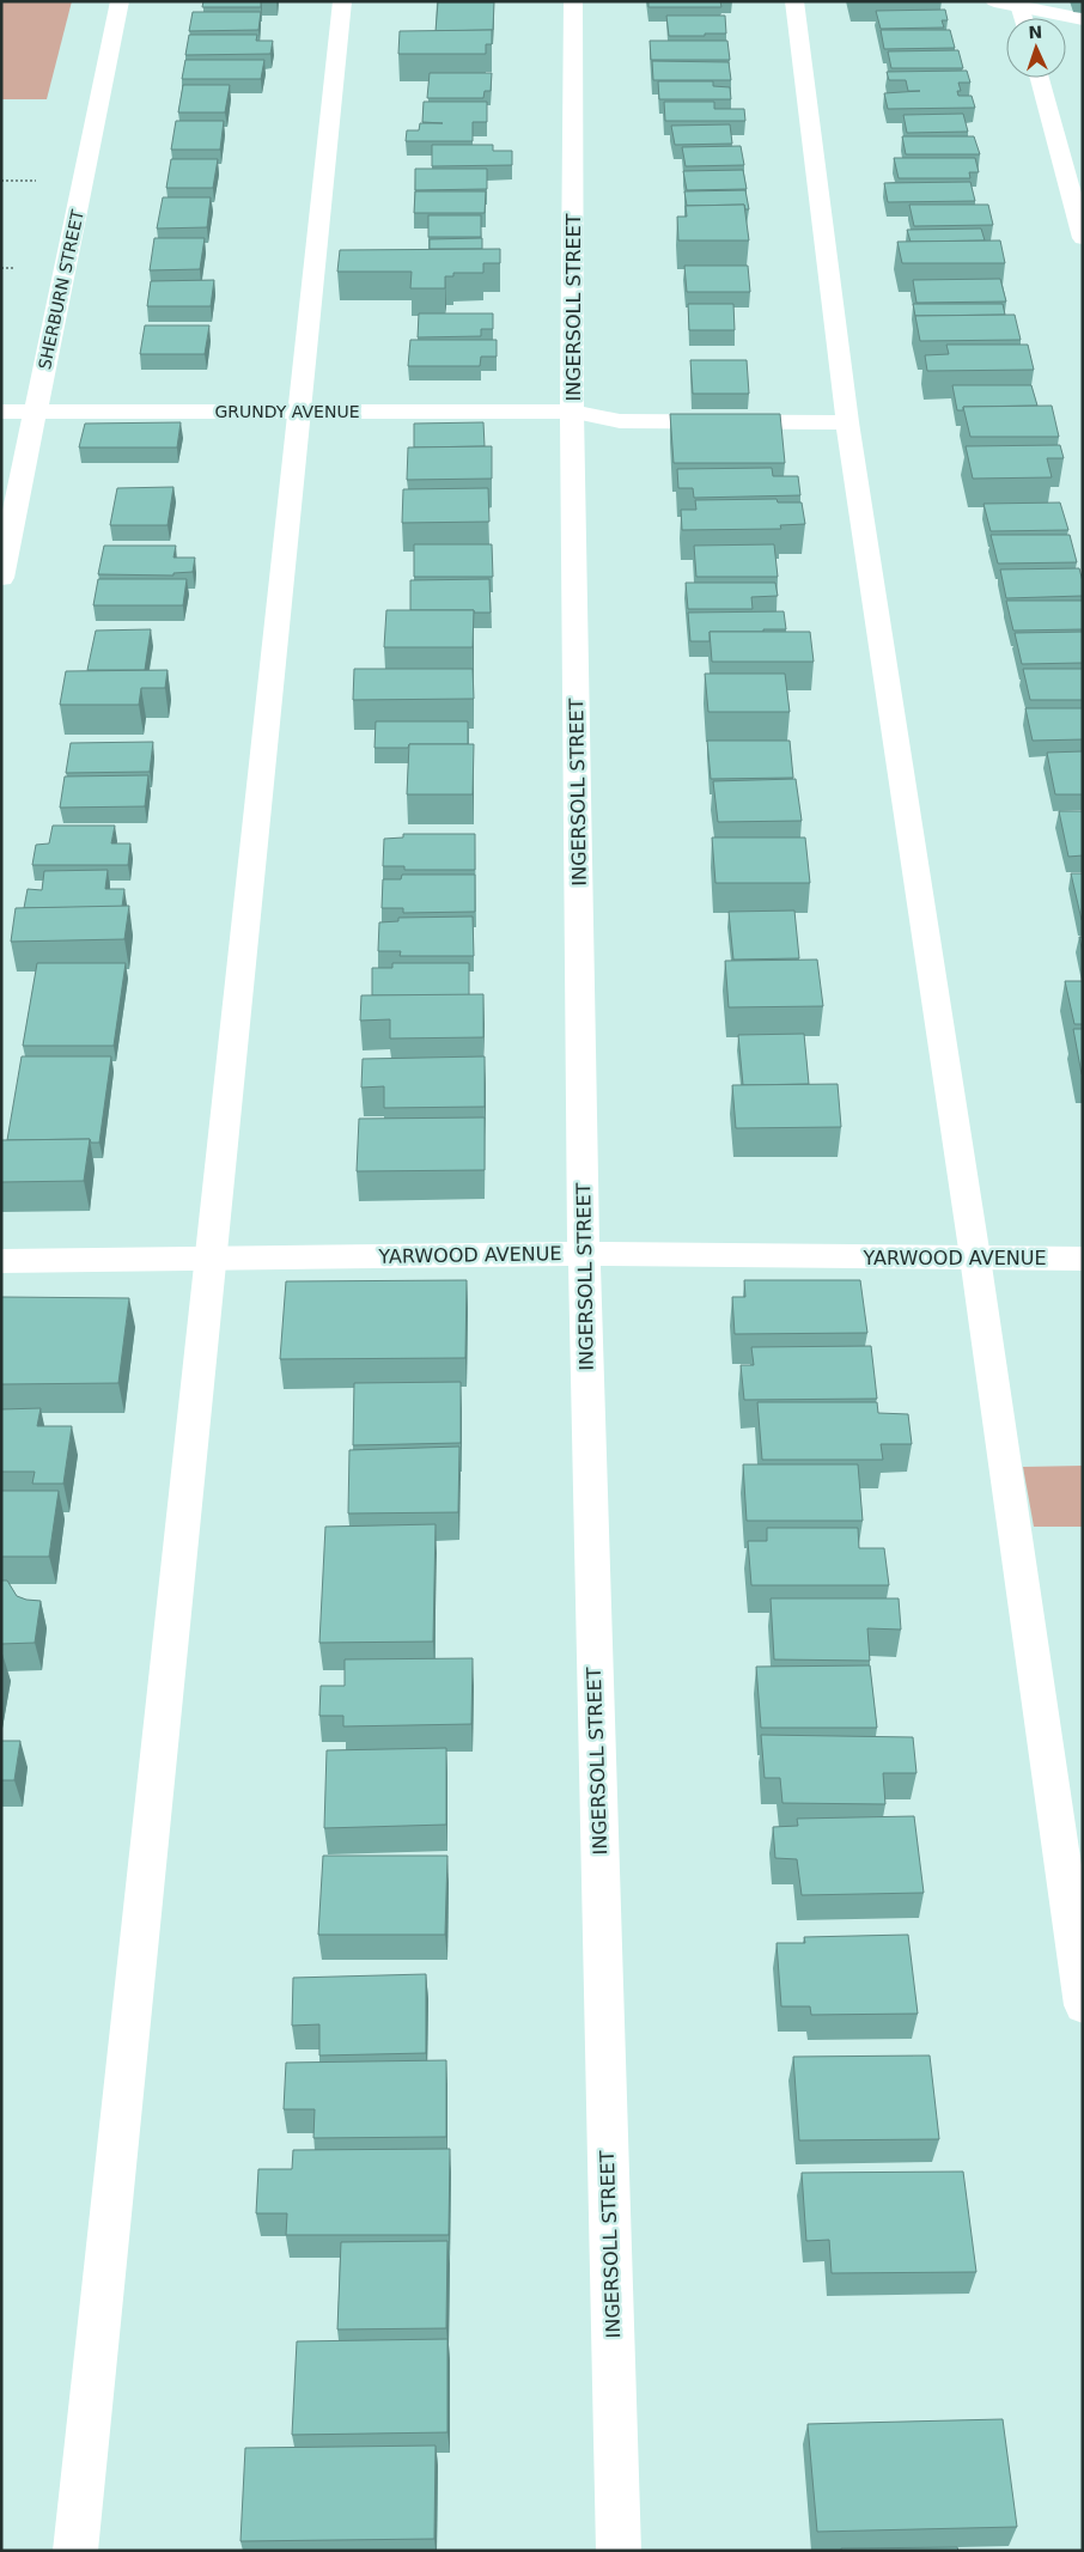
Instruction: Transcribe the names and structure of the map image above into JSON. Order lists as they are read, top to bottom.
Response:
{
  "streets": {
    "street": [
      "SHERBURN STREET",
      "INGERSOLL STREET",
      "GRUNDY AVENUE",
      "YARWOOD AVENUE"
    ]
  },
  "crossings": [
    ["SHERBURN STREET", "GRUNDY AVENUE"],
    ["INGERSOLL STREET", "GRUNDY AVENUE"],
    ["INGERSOLL STREET", "YARWOOD AVENUE"]
  ],
  "north": "top"
}
